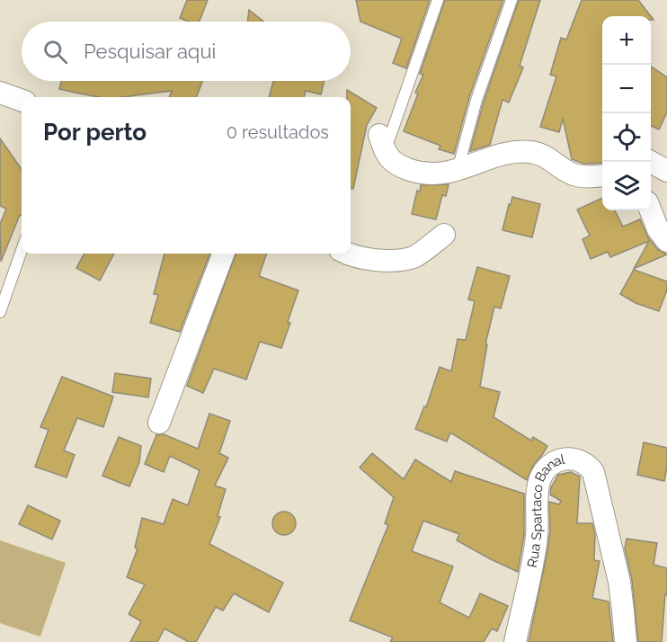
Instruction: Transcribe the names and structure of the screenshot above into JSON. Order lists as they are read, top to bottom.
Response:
{
  "streets": {
    "street": ["Rua Spartaco Banal"]
  },
  "page": {
    "map_buttons": ["+", "−"],
    "search": "Pesquisar aqui",
    "heading": ["Por perto", "0 resultados"]
  }
}
